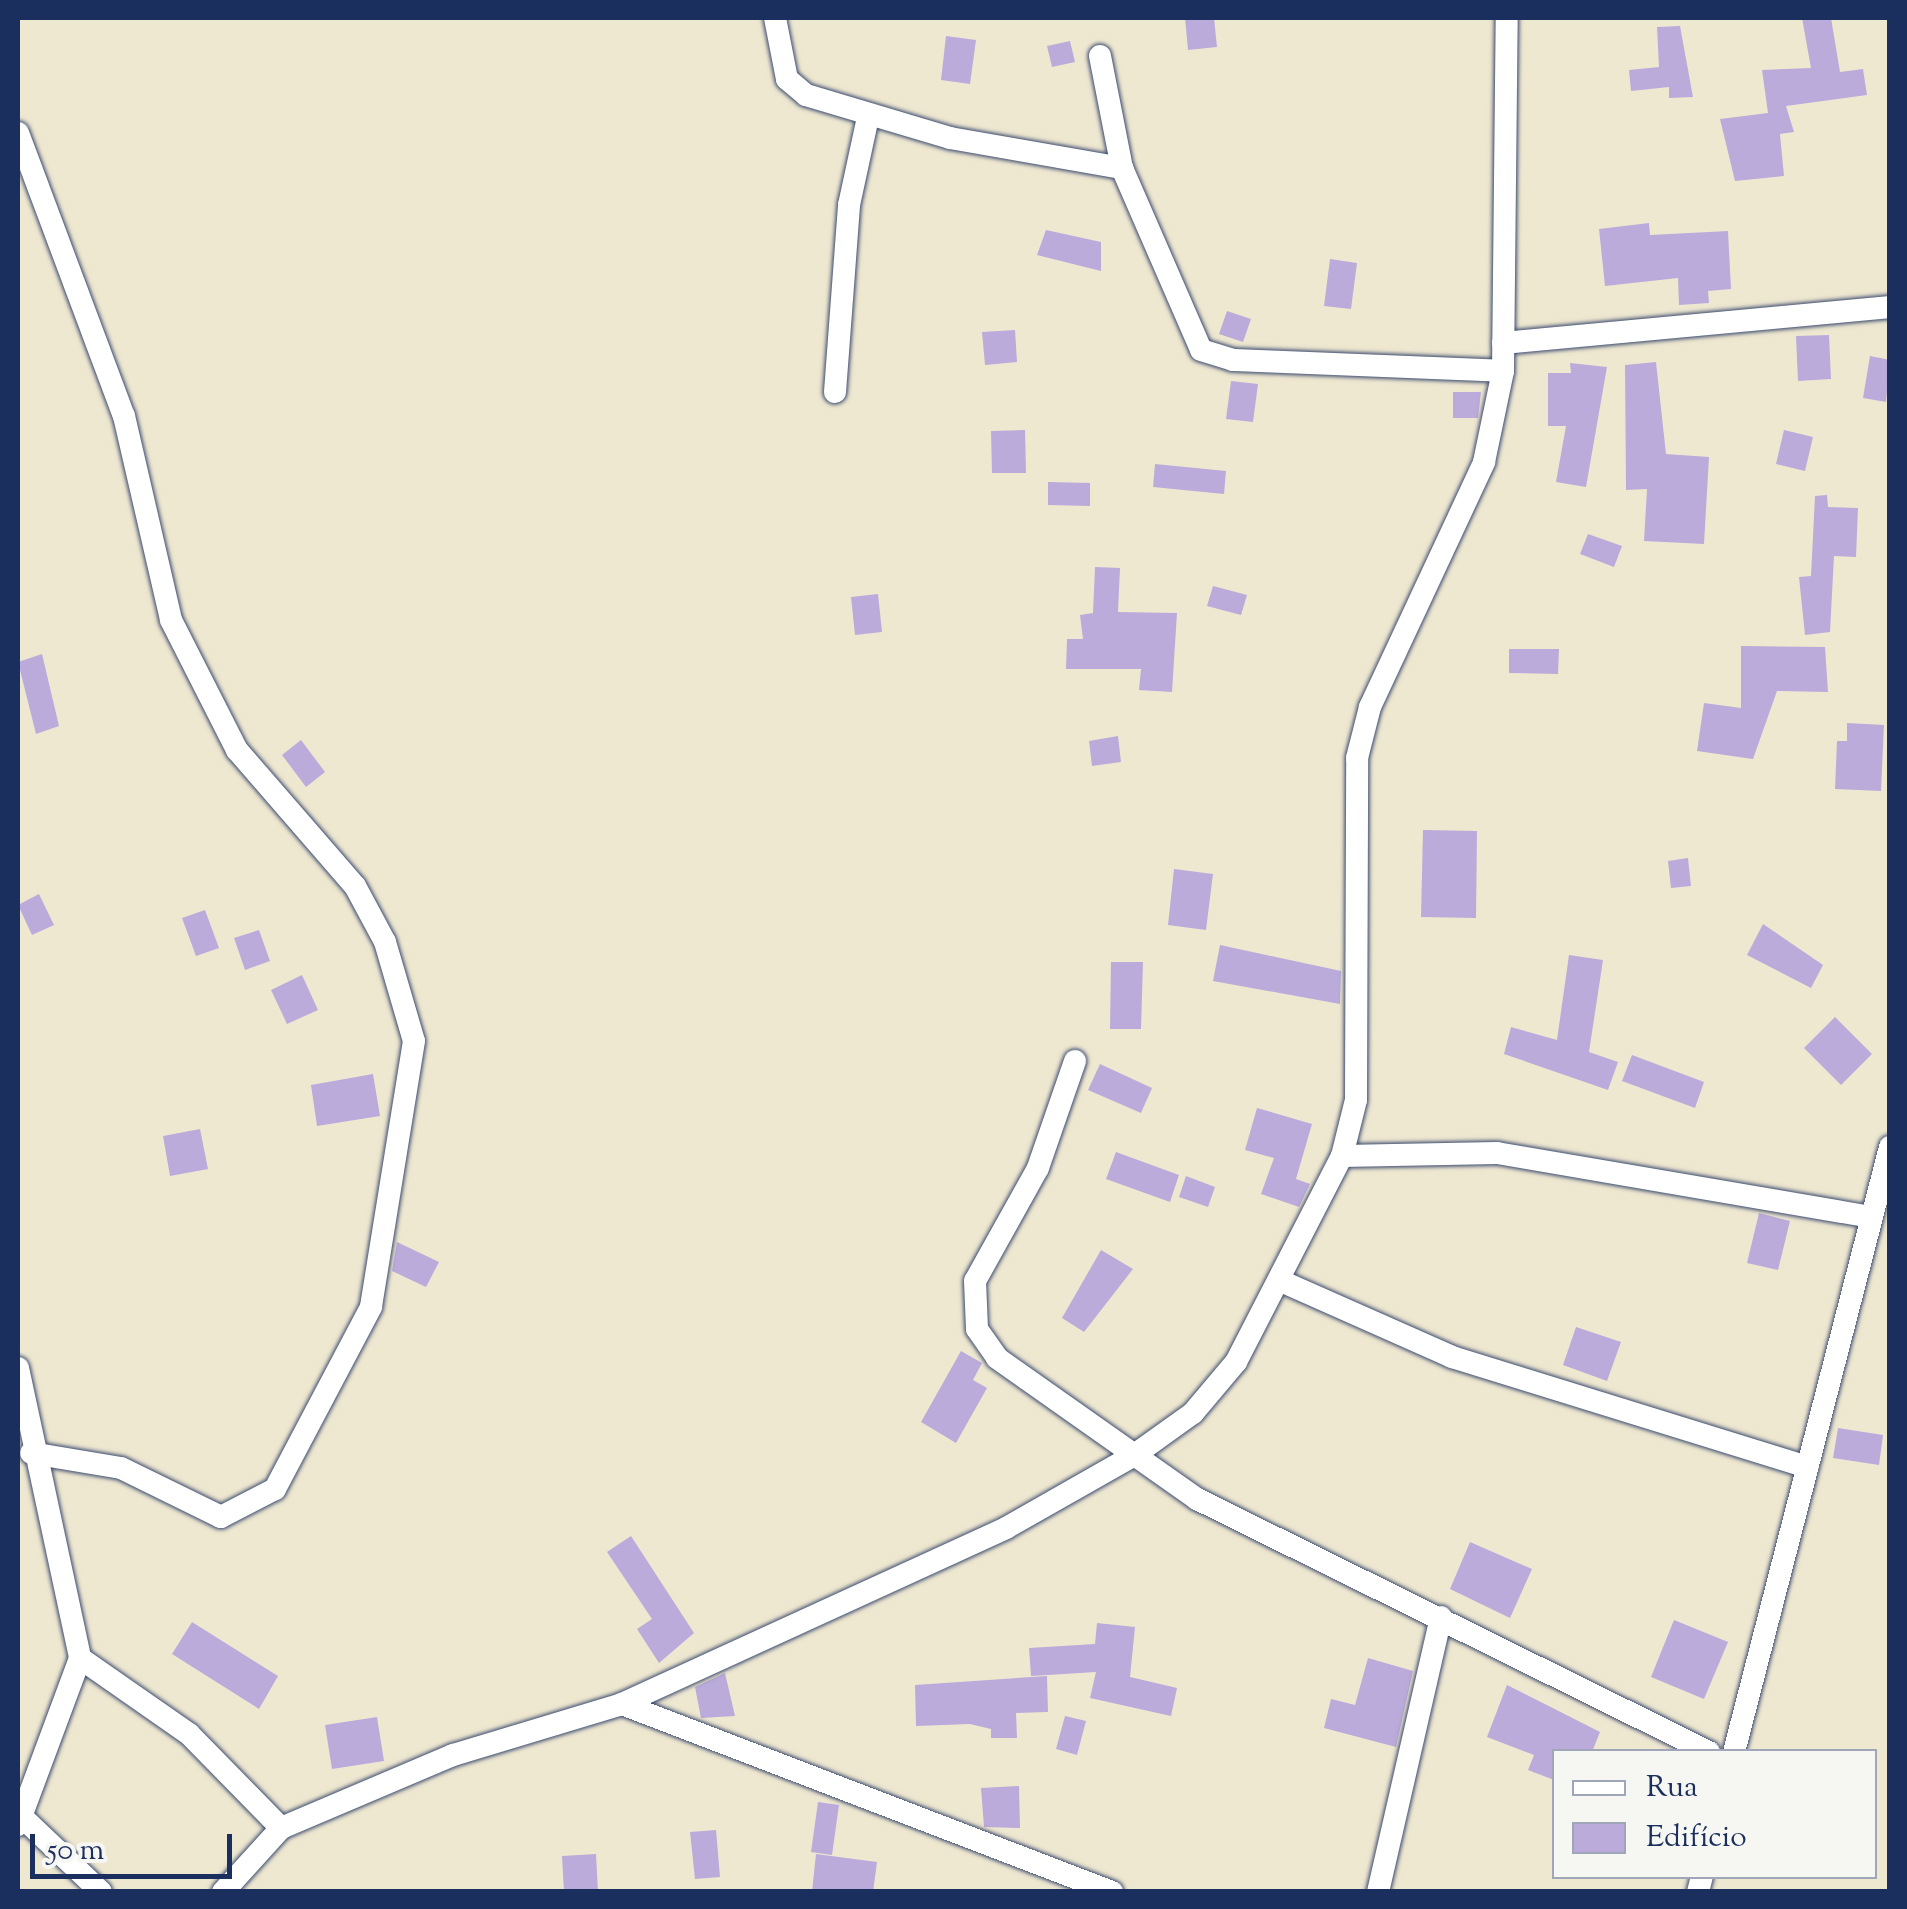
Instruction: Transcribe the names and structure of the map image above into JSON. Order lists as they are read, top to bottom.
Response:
{
  "legend": ["Rua", "Edifício"],
  "scale_bar": "50 m"
}
